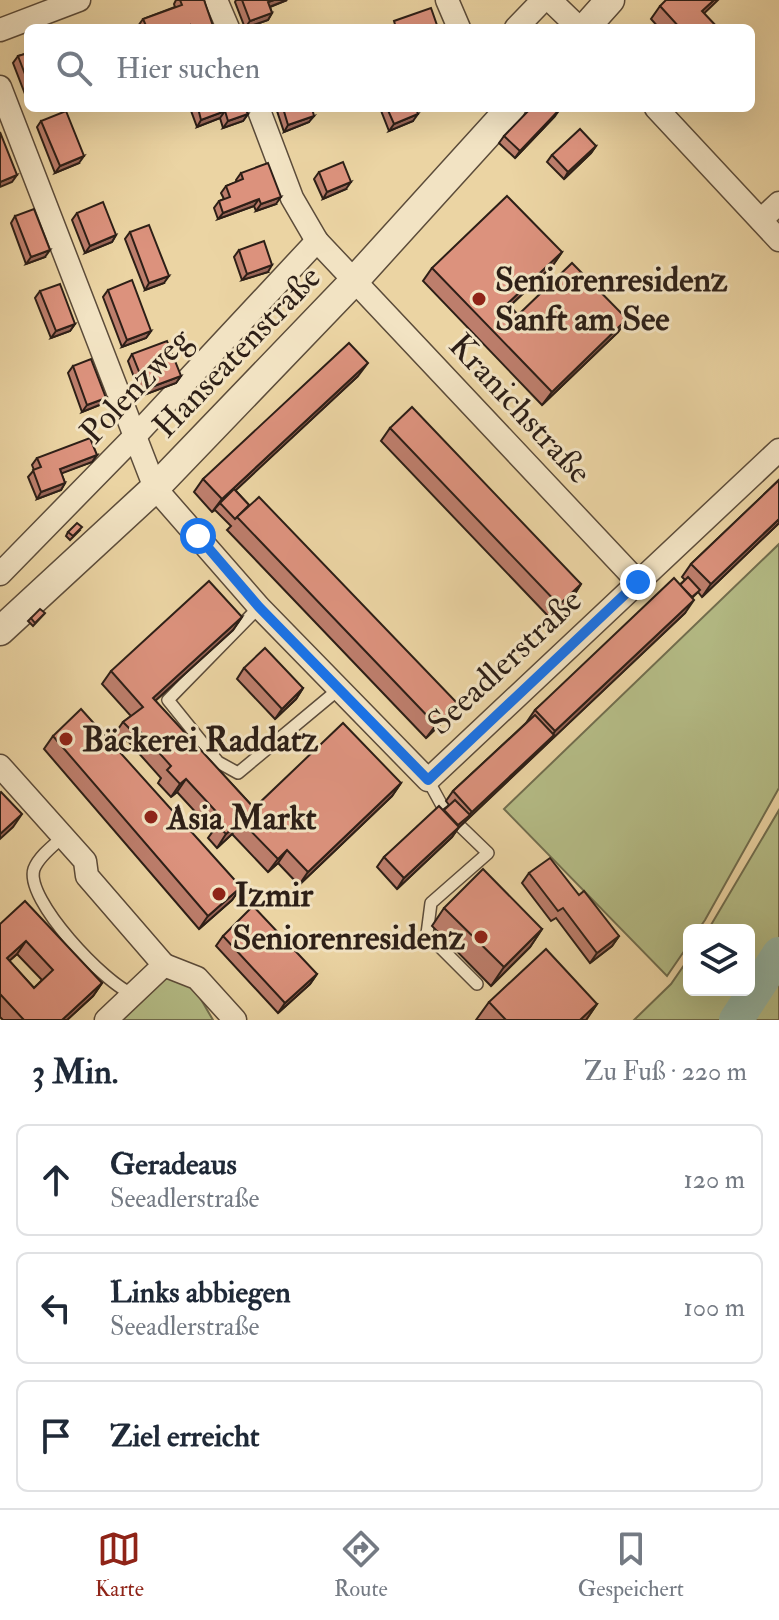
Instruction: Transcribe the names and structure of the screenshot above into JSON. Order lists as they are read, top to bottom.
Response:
{
  "streets": {
    "street": [
      "Hanseatenstraße",
      "Polenzweg",
      "Kranichstraße",
      "Seeadlerstraße"
    ]
  },
  "crossings": [
    ["Hanseatenstraße", "Kranichstraße"],
    ["Hanseatenstraße", "Seeadlerstraße"],
    ["Polenzweg", "Kranichstraße"],
    ["Kranichstraße", "Seeadlerstraße"]
  ],
  "places": [
    "Seniorenresidenz Sanft am See",
    "Bäckerei Raddatz",
    "Asia Markt",
    "Izmir",
    "Seniorenresidenz"
  ],
  "page": {
    "search": "Hier suchen",
    "heading": ["3 Min.", "Zu Fuß · 220 m"],
    "list": [
      ["Geradeaus", "Seeadlerstraße", "120 m"],
      ["Links abbiegen", "Seeadlerstraße", "100 m"],
      "Ziel erreicht"
    ],
    "nav": ["Karte", "Route", "Gespeichert"]
  }
}
